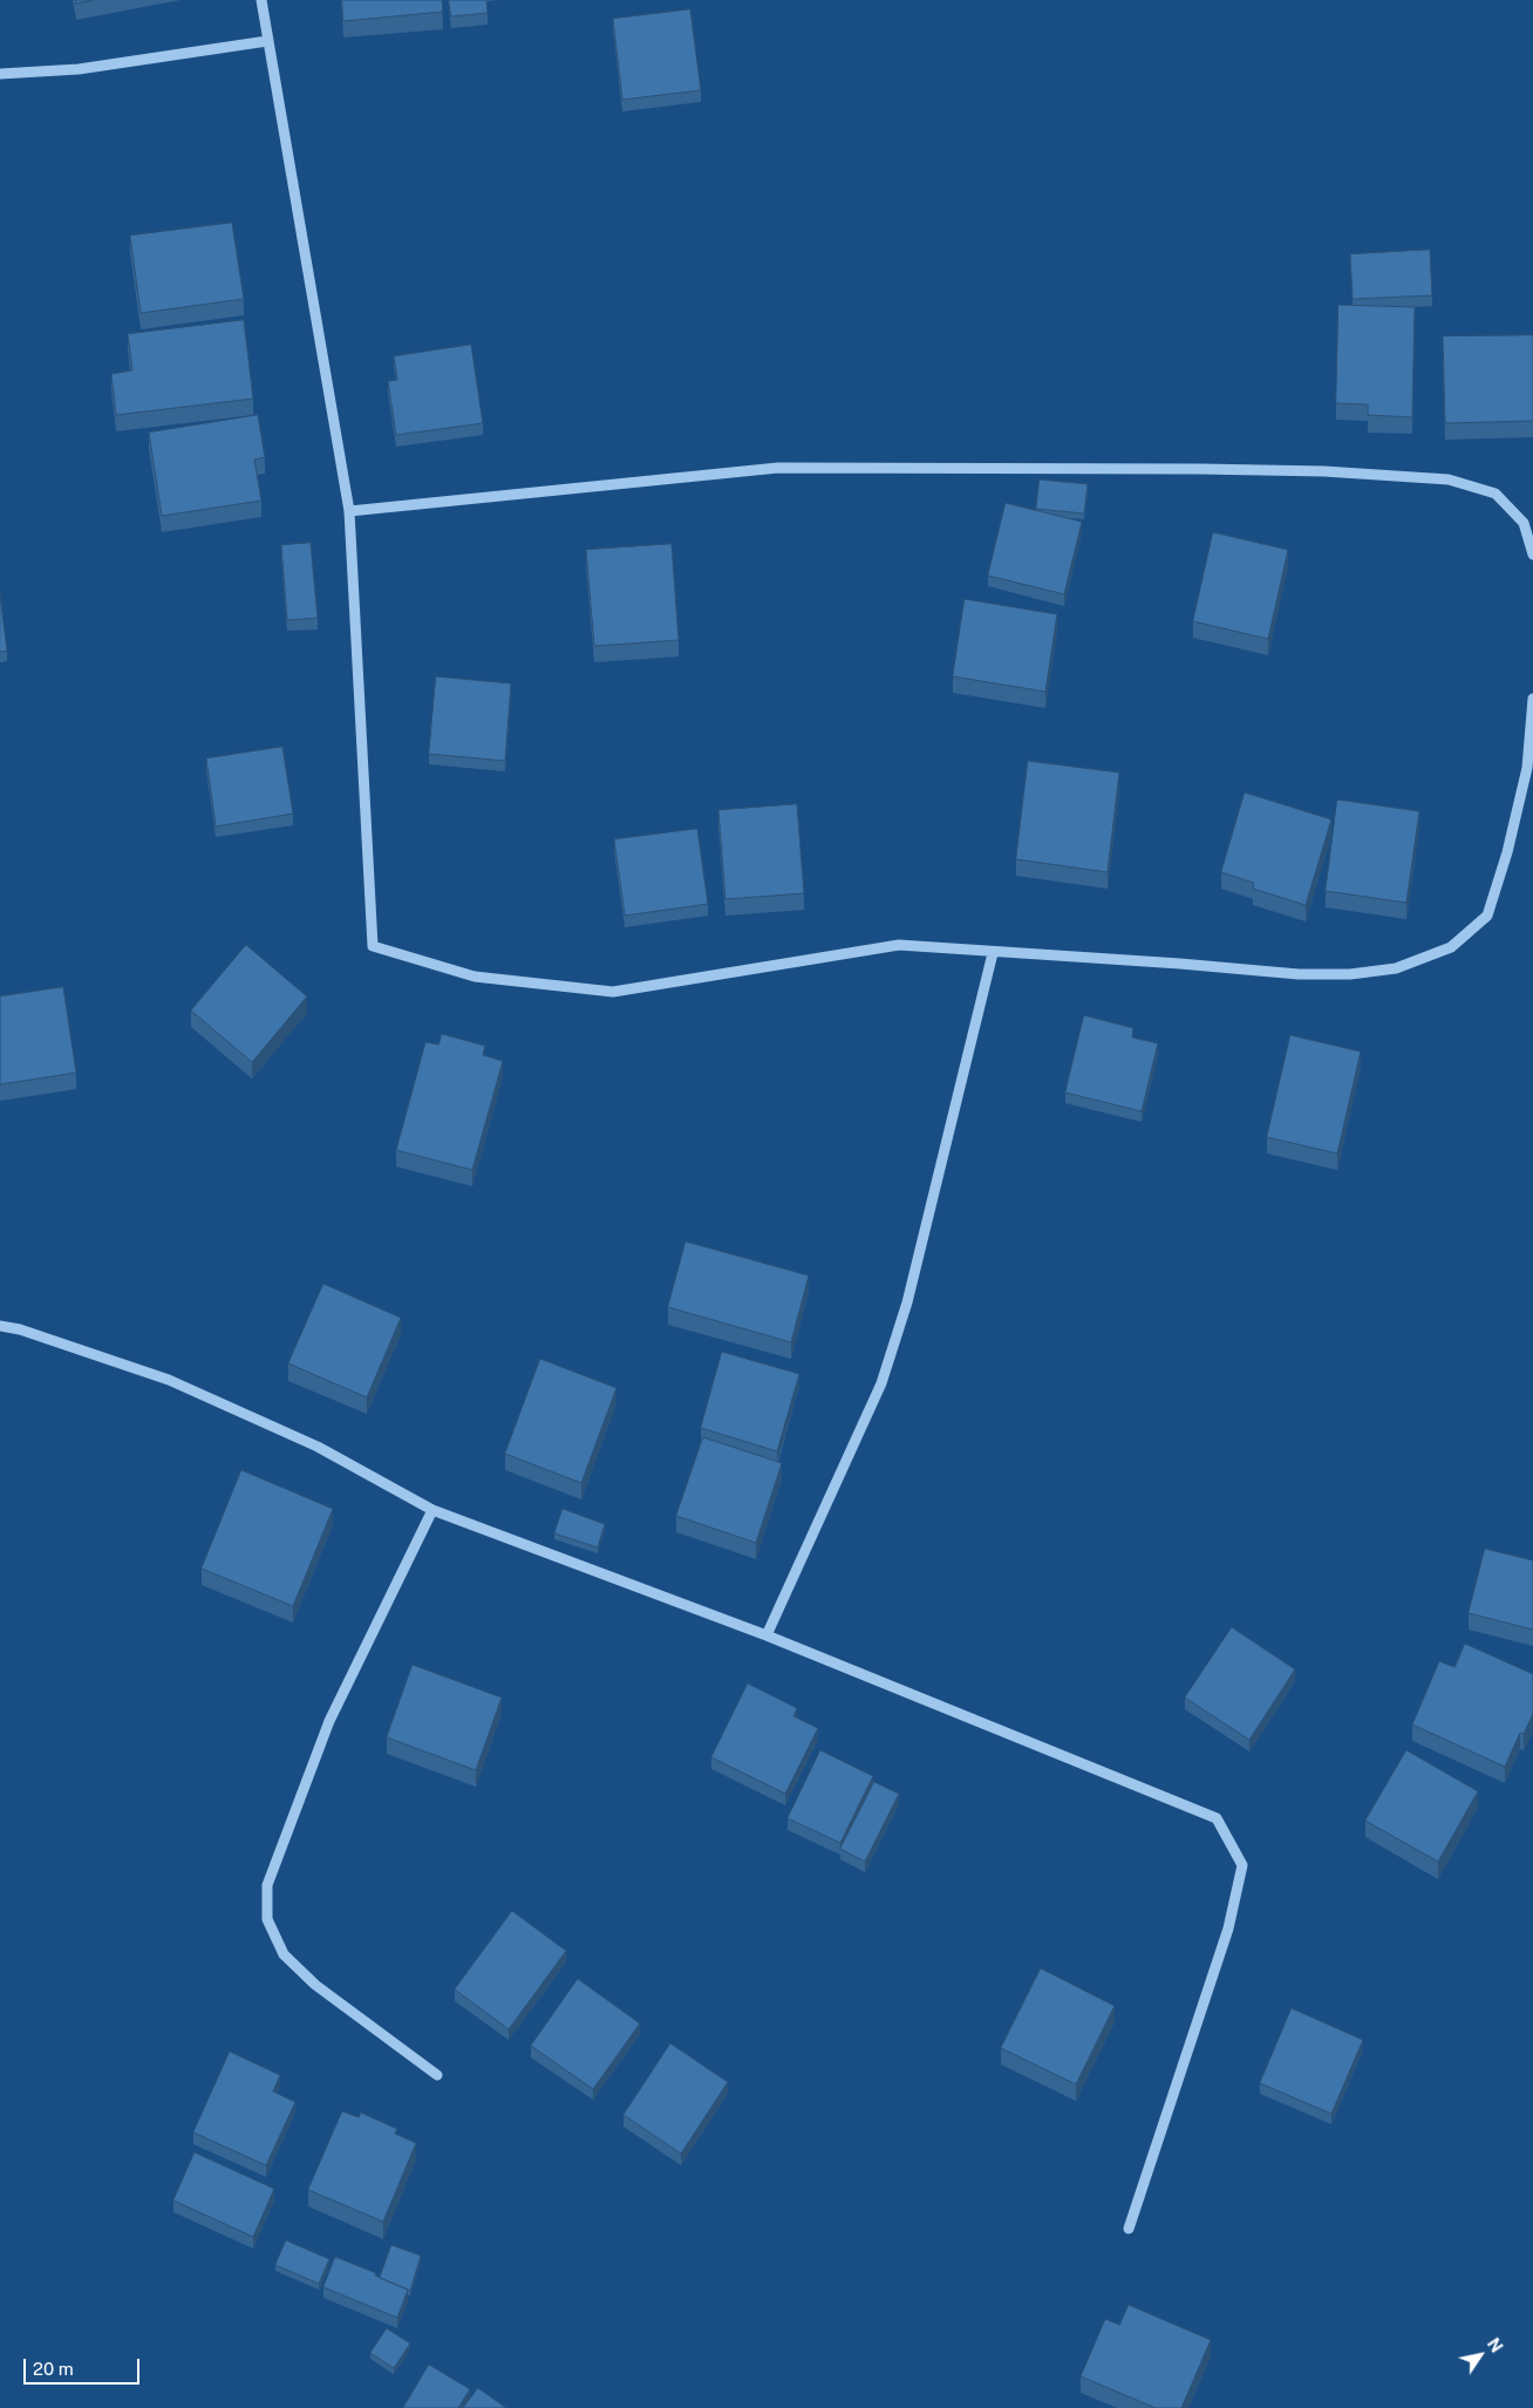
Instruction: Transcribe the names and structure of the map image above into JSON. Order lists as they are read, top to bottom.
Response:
{
  "scale_bar": "20 m",
  "north": "top right"
}
